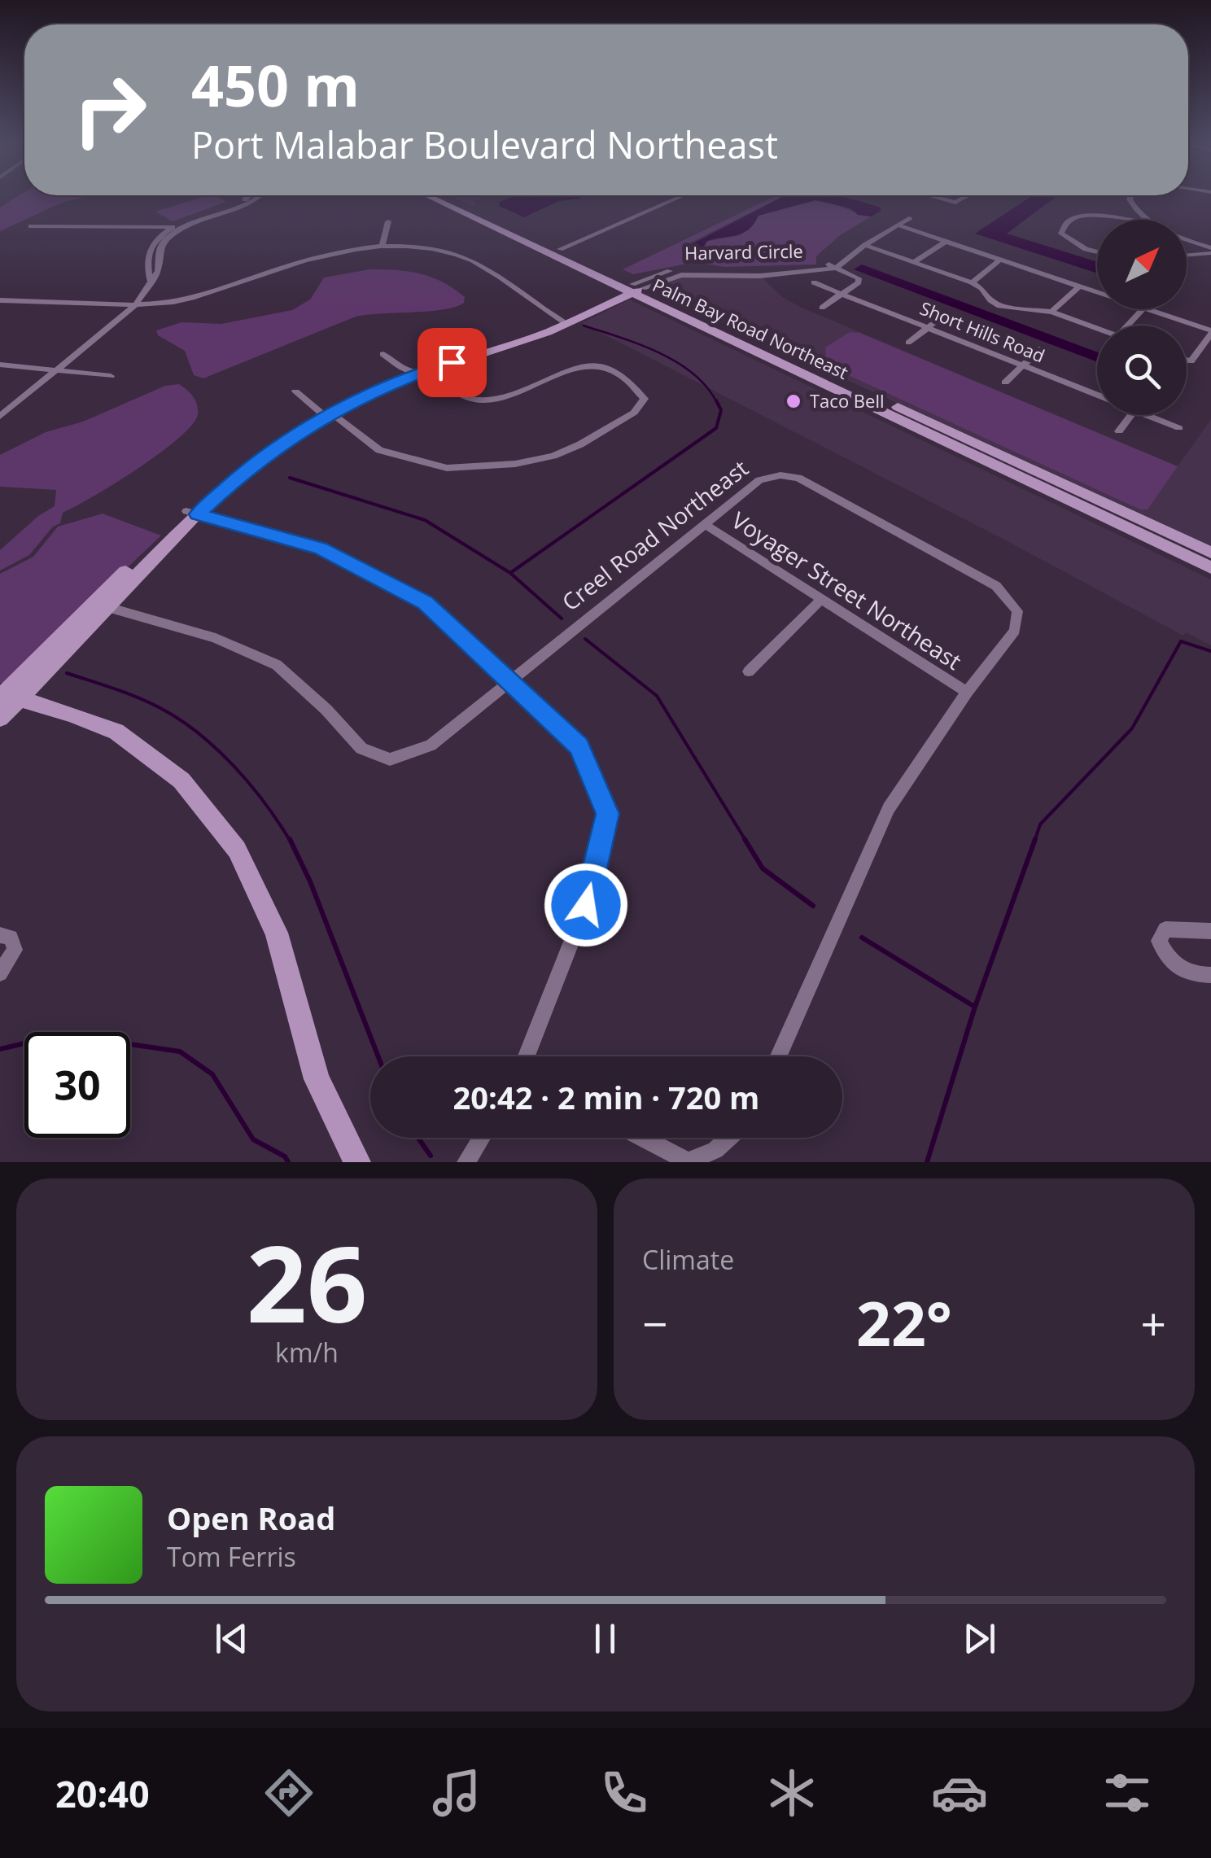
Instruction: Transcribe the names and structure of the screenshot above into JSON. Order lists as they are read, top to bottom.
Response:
{
  "streets": {
    "main road": ["Palm Bay Road Northeast"],
    "street": [
      "Harvard Circle",
      "Short Hills Road",
      "Creel Road Northeast",
      "Voyager Street Northeast"
    ]
  },
  "crossings": [
    ["Harvard Circle", "Palm Bay Road Northeast"],
    ["Creel Road Northeast", "Voyager Street Northeast"]
  ],
  "places": ["Taco Bell"],
  "north": "top right",
  "page": {
    "turn": ["450 m", "Port Malabar Boulevard Northeast"],
    "limit": "30",
    "trip": "20:42 · 2 min · 720 m",
    "tile": [
      ["26", "km/h"],
      "Climate"
    ],
    "heat": ["−", "22°", "+"],
    "song": ["Open Road", "Tom Ferris"],
    "tabs": "20:40"
  }
}
